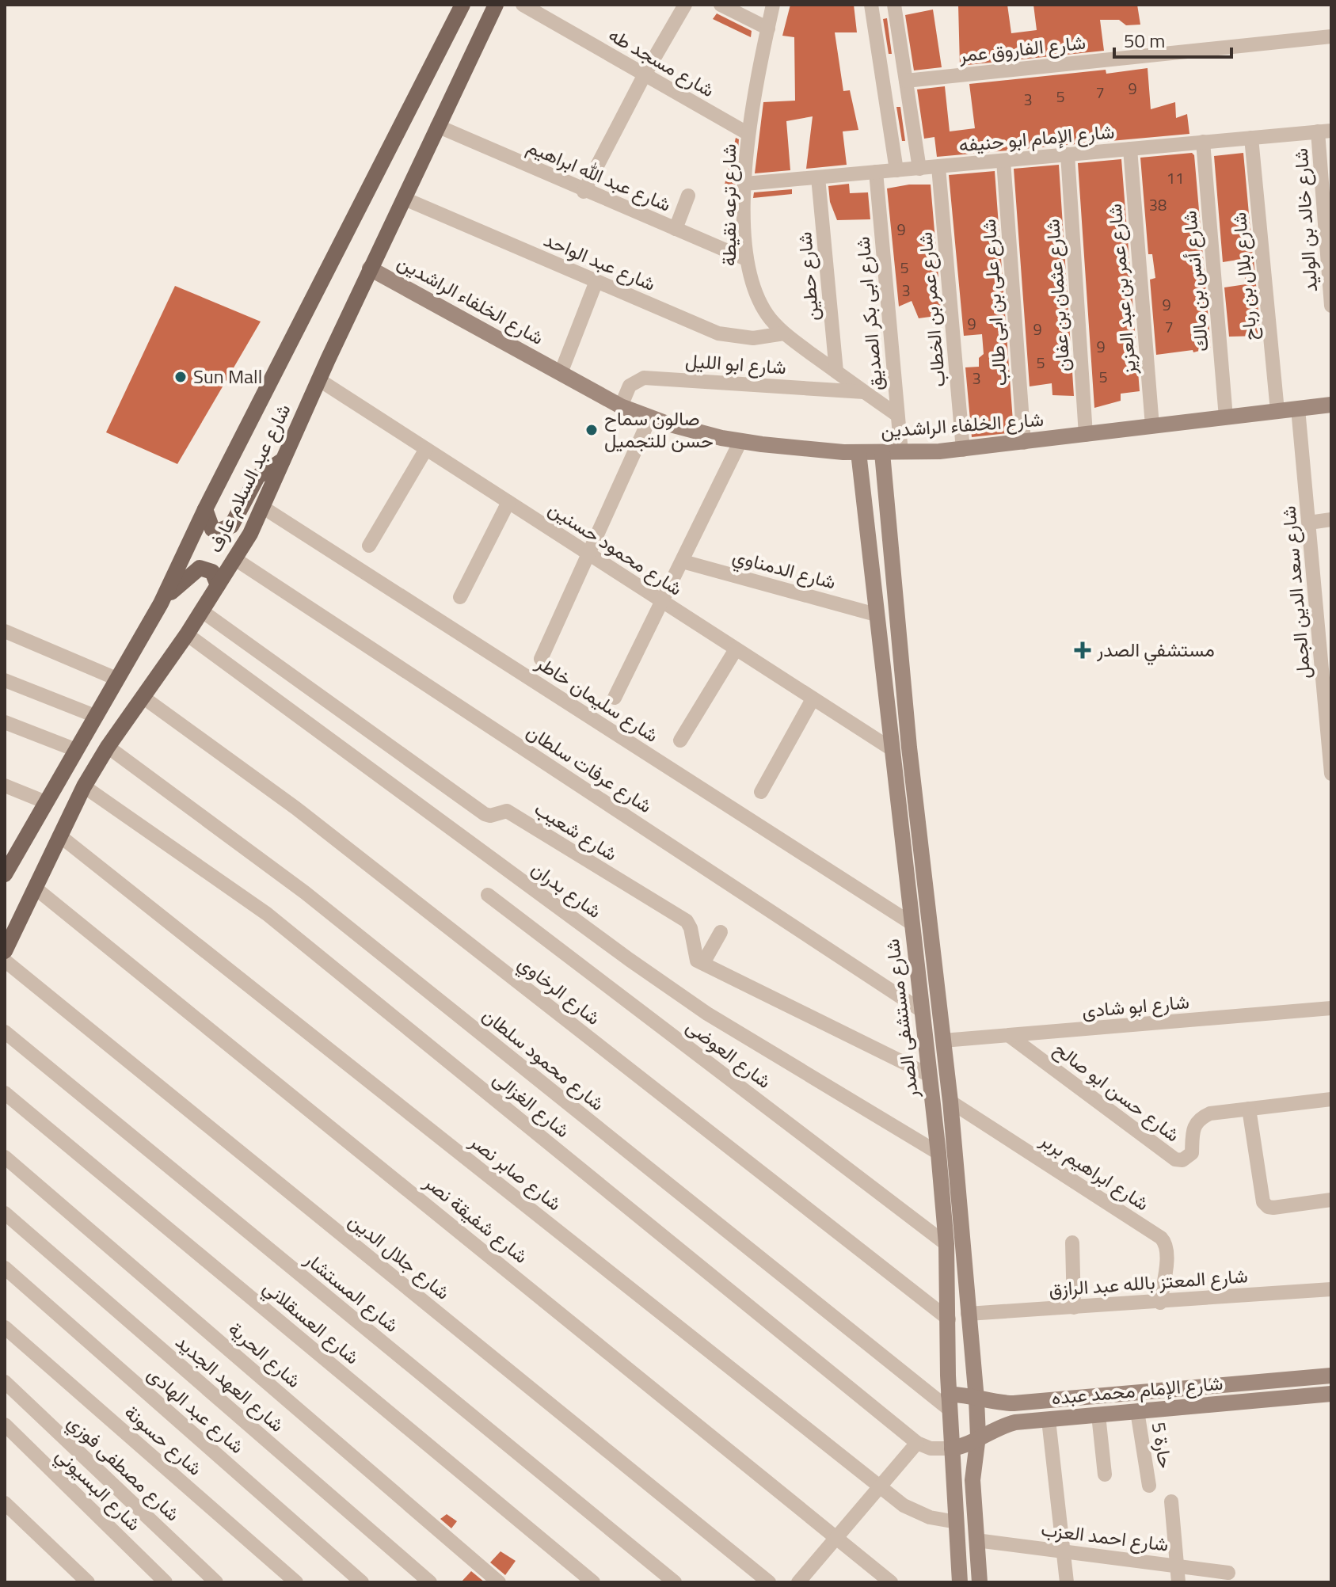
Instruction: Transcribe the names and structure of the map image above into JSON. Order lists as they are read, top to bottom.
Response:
{
  "streets": {
    "main road": [
      "شارع الخلفاء الراشدين",
      "شارع عبد السلام عارف",
      "شارع مستشفى الصدر",
      "شارع الإمام محمد عبده"
    ],
    "street": [
      "شارع الفاروق عمر",
      "شارع مسجد طه",
      "شارع الإمام ابو حنيفه",
      "شارع عبد الله ابراهيم",
      "شارع ترعه نقيطة",
      "شارع خالد بن الوليد",
      "شارع عبد الواحد",
      "شارع حطين",
      "شارع بلال بن رباح",
      "شارع أنس بن مالك",
      "شارع عمر بن عبد العزيز",
      "شارع عثمان بن عفان",
      "شارع على بن ابى طالب",
      "شارع عمر بن الخطاب",
      "شارع ابى بكر الصديق",
      "شارع ابو الليل",
      "شارع محمود حسنين",
      "شارع الدمناوي",
      "شارع سعد الدين الجمل",
      "شارع سليمان خاطر",
      "شارع عرفات سلطان",
      "شارع شعيب",
      "شارع بدران",
      "شارع الرخاوي",
      "شارع ابو شادى",
      "شارع العوضى",
      "شارع محمود سلطان",
      "شارع حسن ابو صالح",
      "شارع الغزالى",
      "شارع ابراهيم بربر",
      "شارع صابر نصر",
      "شارع شفيقة نصر",
      "شارع جلال الدين",
      "شارع المعتز بالله عبد الرازق",
      "شارع المستشار",
      "شارع العسقلاني",
      "شارع الحرية",
      "شارع العهد الجديد",
      "شارع عبد الهادى",
      "شارع حسونة",
      "حارة 5",
      "شارع مصطفى فوزي",
      "شارع البسيوني",
      "شارع احمد العزب"
    ]
  },
  "crossings": [
    ["شارع مسجد طه", "شارع ترعه نقيطة"],
    ["شارع الإمام ابو حنيفه", "شارع ترعه نقيطة"],
    ["شارع الإمام ابو حنيفه", "شارع خالد بن الوليد"],
    ["شارع الإمام ابو حنيفه", "شارع حطين"],
    ["شارع الإمام ابو حنيفه", "شارع بلال بن رباح"],
    ["شارع الإمام ابو حنيفه", "شارع أنس بن مالك"],
    ["شارع الإمام ابو حنيفه", "شارع عمر بن عبد العزيز"],
    ["شارع الإمام ابو حنيفه", "شارع عثمان بن عفان"],
    ["شارع الإمام ابو حنيفه", "شارع على بن ابى طالب"],
    ["شارع الإمام ابو حنيفه", "شارع عمر بن الخطاب"],
    ["شارع الإمام ابو حنيفه", "شارع ابى بكر الصديق"],
    ["شارع عبد الله ابراهيم", "شارع ترعه نقيطة"],
    ["شارع عبد الله ابراهيم", "شارع عبد السلام عارف"],
    ["شارع ترعه نقيطة", "شارع عبد الواحد"],
    ["شارع ترعه نقيطة", "شارع حطين"],
    ["شارع ترعه نقيطة", "شارع ابى بكر الصديق"],
    ["شارع ترعه نقيطة", "شارع ابو الليل"],
    ["شارع عبد الواحد", "شارع عبد السلام عارف"],
    ["شارع بلال بن رباح", "شارع الخلفاء الراشدين"],
    ["شارع أنس بن مالك", "شارع الخلفاء الراشدين"],
    ["شارع عمر بن عبد العزيز", "شارع الخلفاء الراشدين"],
    ["شارع عثمان بن عفان", "شارع الخلفاء الراشدين"],
    ["شارع الخلفاء الراشدين", "شارع على بن ابى طالب"],
    ["شارع الخلفاء الراشدين", "شارع عمر بن الخطاب"],
    ["شارع الخلفاء الراشدين", "شارع ابى بكر الصديق"],
    ["شارع الخلفاء الراشدين", "شارع ابو الليل"],
    ["شارع الخلفاء الراشدين", "شارع عبد السلام عارف"],
    ["شارع الخلفاء الراشدين", "شارع سعد الدين الجمل"],
    ["شارع الخلفاء الراشدين", "شارع مستشفى الصدر"],
    ["شارع عبد السلام عارف", "شارع محمود حسنين"],
    ["شارع عبد السلام عارف", "شارع سليمان خاطر"],
    ["شارع عبد السلام عارف", "شارع عرفات سلطان"],
    ["شارع عبد السلام عارف", "شارع شعيب"],
    ["شارع عبد السلام عارف", "شارع بدران"],
    ["شارع عبد السلام عارف", "شارع الرخاوي"],
    ["شارع عبد السلام عارف", "شارع محمود سلطان"],
    ["شارع عبد السلام عارف", "شارع الغزالى"],
    ["شارع عبد السلام عارف", "شارع صابر نصر"],
    ["شارع عبد السلام عارف", "شارع شفيقة نصر"],
    ["شارع محمود حسنين", "شارع مستشفى الصدر"],
    ["شارع الدمناوي", "شارع مستشفى الصدر"],
    ["شارع سليمان خاطر", "شارع مستشفى الصدر"],
    ["شارع عرفات سلطان", "شارع مستشفى الصدر"],
    ["شارع بدران", "شارع مستشفى الصدر"],
    ["شارع الرخاوي", "شارع مستشفى الصدر"],
    ["شارع ابو شادى", "شارع مستشفى الصدر"],
    ["شارع ابو شادى", "شارع حسن ابو صالح"],
    ["شارع مستشفى الصدر", "شارع العوضى"],
    ["شارع مستشفى الصدر", "شارع محمود سلطان"],
    ["شارع مستشفى الصدر", "شارع الغزالى"],
    ["شارع مستشفى الصدر", "شارع ابراهيم بربر"],
    ["شارع مستشفى الصدر", "شارع صابر نصر"],
    ["شارع مستشفى الصدر", "شارع المعتز بالله عبد الرازق"],
    ["شارع مستشفى الصدر", "شارع الإمام محمد عبده"],
    ["شارع مستشفى الصدر", "شارع احمد العزب"],
    ["شارع محمود سلطان", "شارع الإمام محمد عبده"],
    ["شارع الغزالى", "شارع الإمام محمد عبده"],
    ["شارع ابراهيم بربر", "شارع المعتز بالله عبد الرازق"],
    ["شارع الإمام محمد عبده", "حارة 5"]
  ],
  "places": {
    "other": ["Sun Mall", "صالون سماح حسن للتجميل"],
    "health": ["مستشفي الصدر"]
  },
  "house_numbers": [
    "9",
    "7",
    "5",
    "3",
    "11",
    "38",
    "9",
    "5",
    "3",
    "9",
    "9",
    "7",
    "9",
    "9",
    "5",
    "5",
    "3"
  ],
  "scale_bar": "50 m"
}
